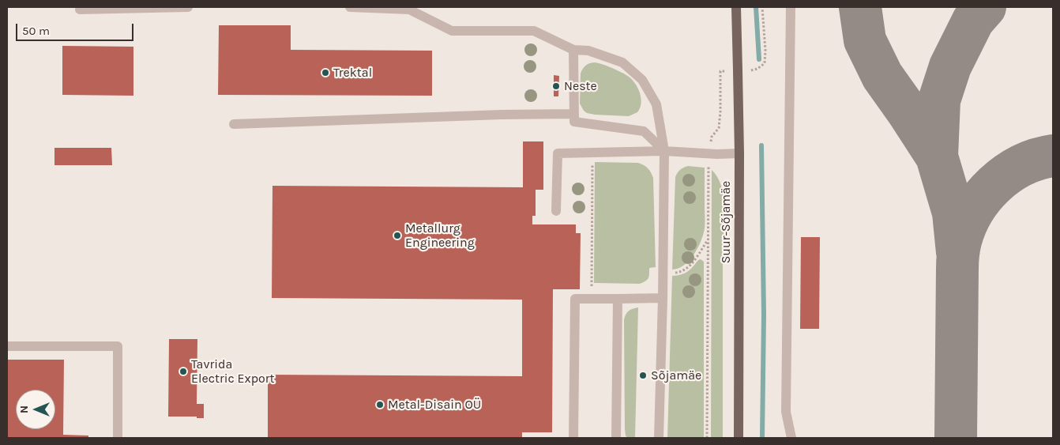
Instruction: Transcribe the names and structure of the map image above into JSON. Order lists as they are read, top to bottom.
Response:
{
  "streets": {
    "main road": ["Suur-Sõjamäe"]
  },
  "places": [
    "Trektal",
    "Neste",
    "Metallurg Engineering",
    "Tavrida Electric Export",
    "Sõjamäe",
    "Metal-Disain OÜ"
  ],
  "scale_bar": "50 m",
  "north": "left"
}
